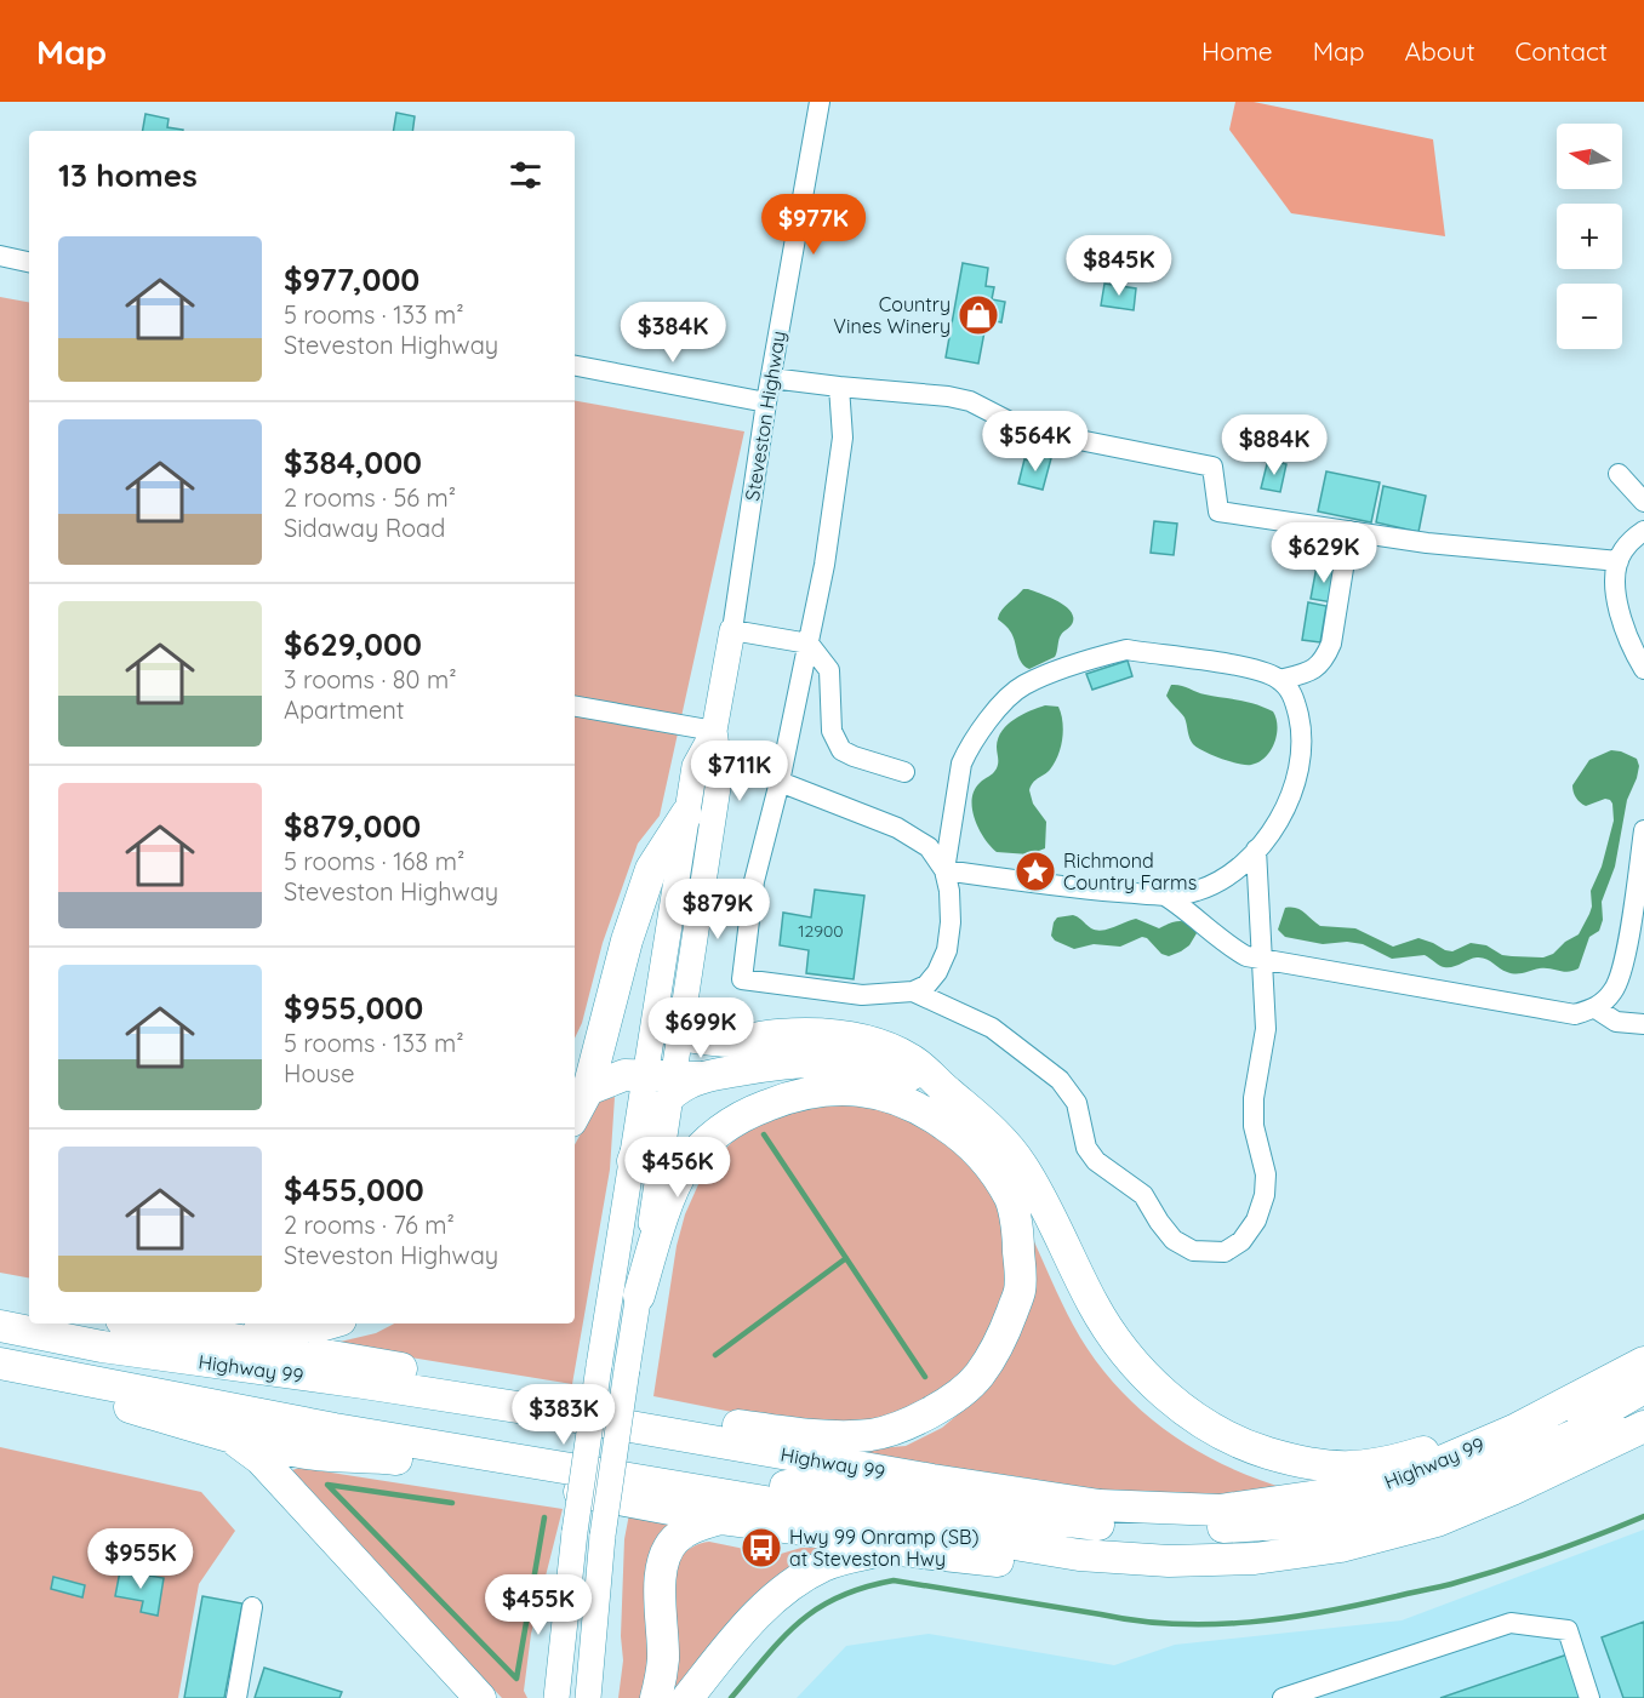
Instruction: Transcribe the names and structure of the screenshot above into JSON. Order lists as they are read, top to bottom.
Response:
{
  "streets": {
    "highway": ["Highway 99"],
    "main road": ["Steveston Highway"]
  },
  "places": {
    "shop": ["Country Vines Winery"],
    "place": ["Richmond Country Farms"],
    "bus stop": ["Hwy 99 Onramp (SB) at Steveston Hwy"]
  },
  "house_numbers": ["12900"],
  "north": "left",
  "page": {
    "header": "Map",
    "nav": [
      "Home",
      "Map",
      "About",
      "Contact"
    ],
    "map_buttons": ["+", "−"],
    "heading": "13 homes",
    "price": [
      "$977K",
      "$845K",
      "$384K",
      "$564K",
      "$884K",
      "$629K",
      "$711K",
      "$879K",
      "$699K",
      "$456K",
      "$383K",
      "$955K",
      "$455K"
    ],
    "list": [
      {
        "name": "$977,000",
        "note": "5 rooms · 133 m² · Steveston Highway"
      },
      {
        "name": "$384,000",
        "note": "2 rooms · 56 m² · Sidaway Road"
      },
      {
        "name": "$629,000",
        "note": "3 rooms · 80 m² · Apartment"
      },
      {
        "name": "$879,000",
        "note": "5 rooms · 168 m² · Steveston Highway"
      },
      {
        "name": "$955,000",
        "note": "5 rooms · 133 m² · House"
      },
      {
        "name": "$455,000",
        "note": "2 rooms · 76 m² · Steveston Highway"
      }
    ]
  }
}
